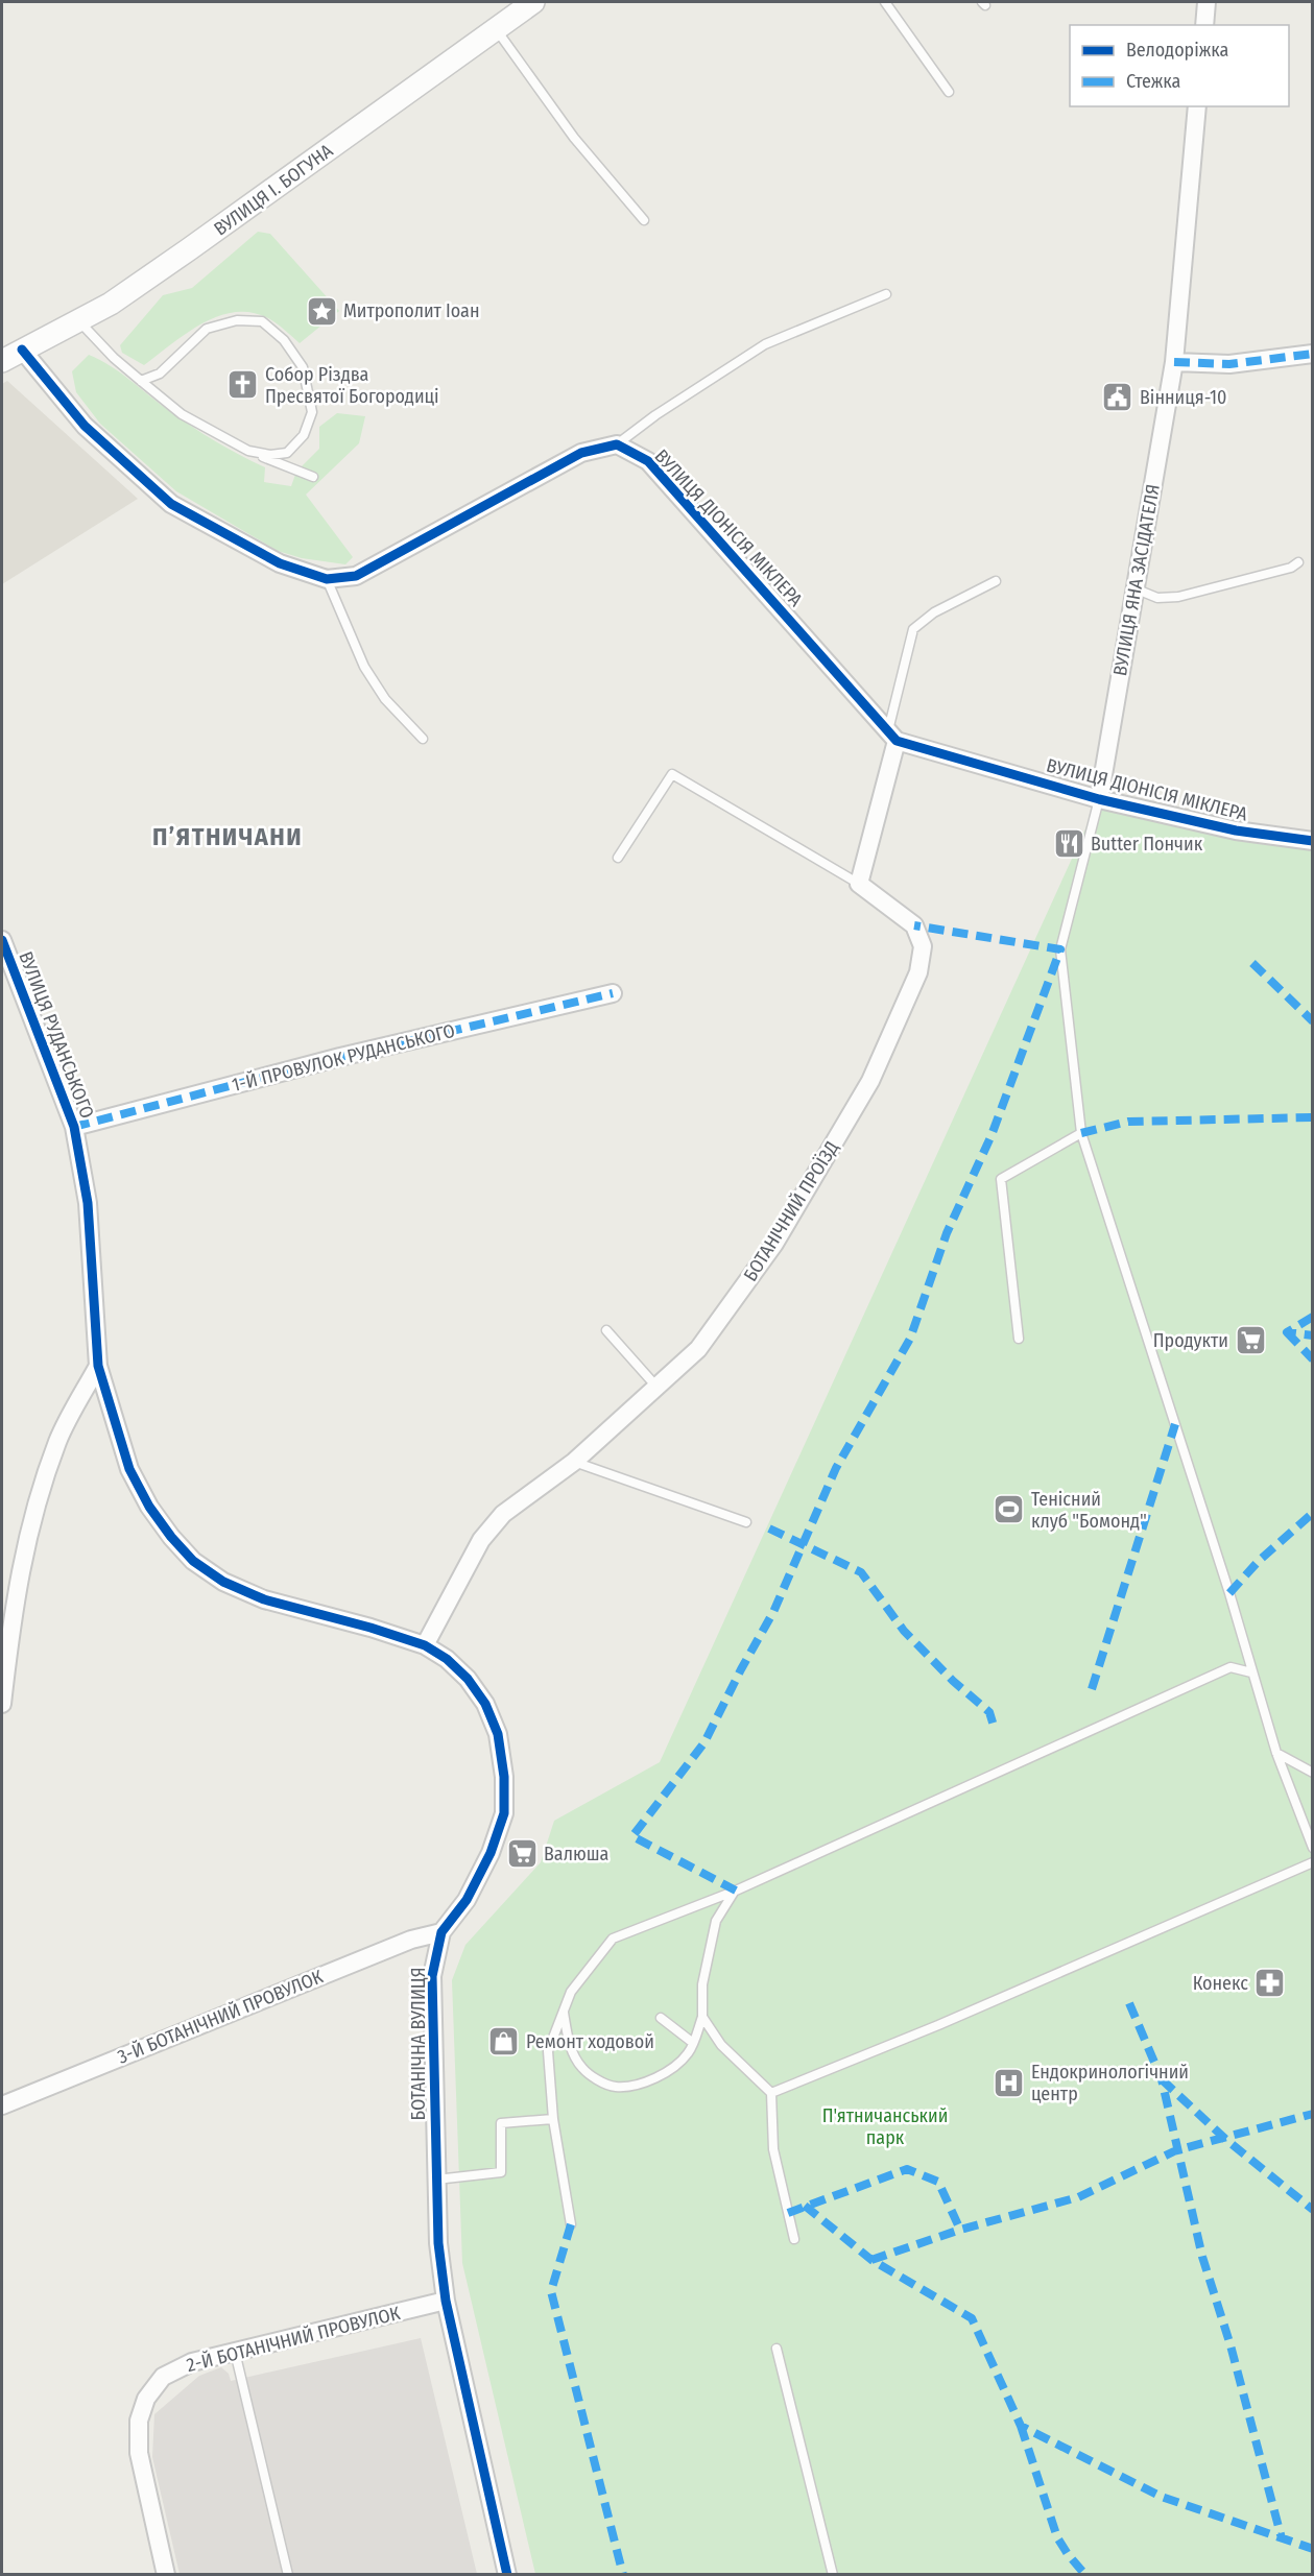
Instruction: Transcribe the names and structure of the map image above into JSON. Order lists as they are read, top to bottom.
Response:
{
  "streets": {
    "street": [
      "ВУЛИЦЯ І. БОГУНА",
      "ВУЛИЦЯ ДІОНІСІЯ МІКЛЕРА",
      "ВУЛИЦЯ ЯНА ЗАСІДАТЕЛЯ",
      "ВУЛИЦЯ РУДАНСЬКОГО",
      "1-Й ПРОВУЛОК РУДАНСЬКОГО",
      "БОТАНІЧНИЙ ПРОЇЗД",
      "3-Й БОТАНІЧНИЙ ПРОВУЛОК",
      "БОТАНІЧНА ВУЛИЦЯ",
      "2-Й БОТАНІЧНИЙ ПРОВУЛОК"
    ]
  },
  "crossings": [
    ["ВУЛИЦЯ ДІОНІСІЯ МІКЛЕРА", "ВУЛИЦЯ ЯНА ЗАСІДАТЕЛЯ"],
    ["ВУЛИЦЯ РУДАНСЬКОГО", "1-Й ПРОВУЛОК РУДАНСЬКОГО"],
    ["ВУЛИЦЯ РУДАНСЬКОГО", "БОТАНІЧНА ВУЛИЦЯ"],
    ["БОТАНІЧНИЙ ПРОЇЗД", "БОТАНІЧНА ВУЛИЦЯ"],
    ["3-Й БОТАНІЧНИЙ ПРОВУЛОК", "БОТАНІЧНА ВУЛИЦЯ"],
    ["БОТАНІЧНА ВУЛИЦЯ", "2-Й БОТАНІЧНИЙ ПРОВУЛОК"]
  ],
  "districts": ["П’ЯТНИЧАНИ"],
  "parks": ["П'ятничанський парк"],
  "places": {
    "place": ["Митрополит Іоан"],
    "church": ["Собор Різдва Пресвятої Богородиці"],
    "public building": ["Вінниця-10"],
    "restaurant": ["Butter Пончик"],
    "supermarket": ["Продукти", "Валюша"],
    "sports": ["Тенісний клуб \"Бомонд\""],
    "pharmacy": ["Конекс"],
    "shop": ["Ремонт ходовой"],
    "hospital": ["Ендокринологічний центр"]
  },
  "legend": ["Велодоріжка", "Стежка"]
}
